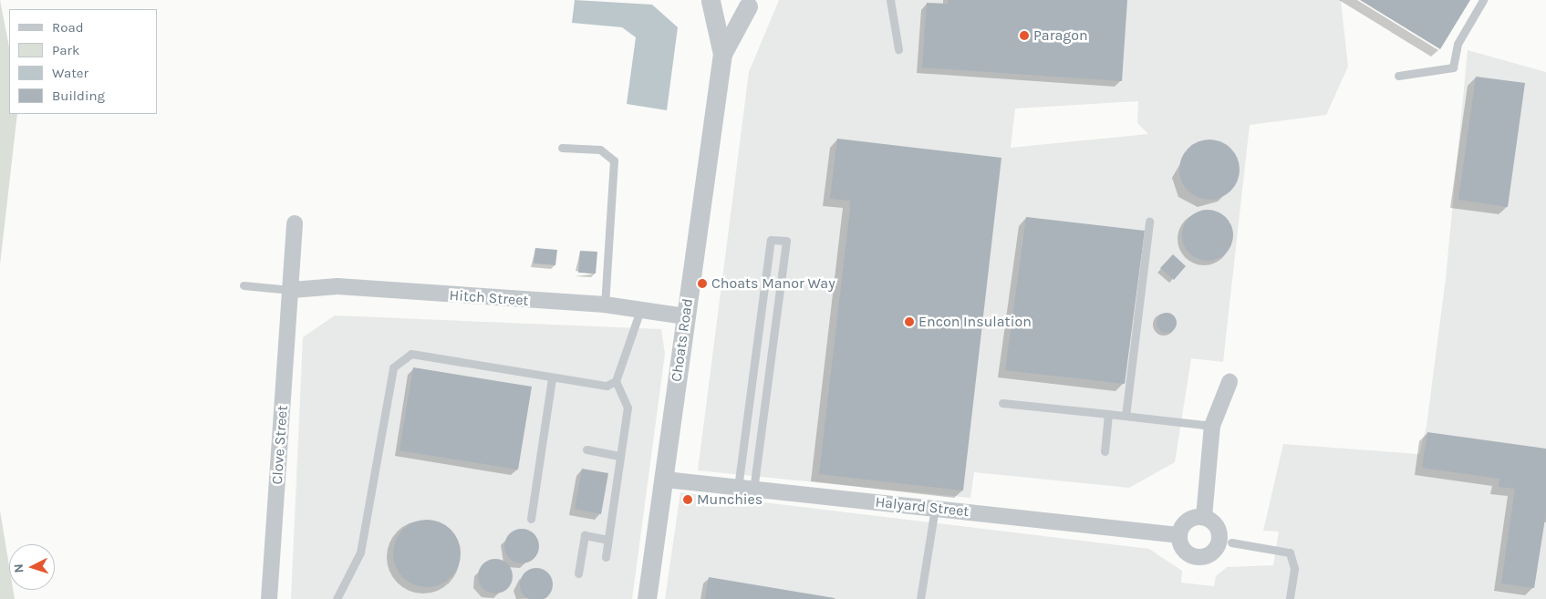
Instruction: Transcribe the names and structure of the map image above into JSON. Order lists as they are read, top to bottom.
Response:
{
  "streets": {
    "street": [
      "Hitch Street",
      "Choats Road",
      "Clove Street",
      "Halyard Street"
    ]
  },
  "crossings": [
    ["Hitch Street", "Choats Road"],
    ["Hitch Street", "Clove Street"],
    ["Choats Road", "Halyard Street"]
  ],
  "places": [
    "Paragon",
    "Choats Manor Way",
    "Encon Insulation",
    "Munchies"
  ],
  "legend": [
    "Road",
    "Park",
    "Water",
    "Building"
  ],
  "north": "left"
}
